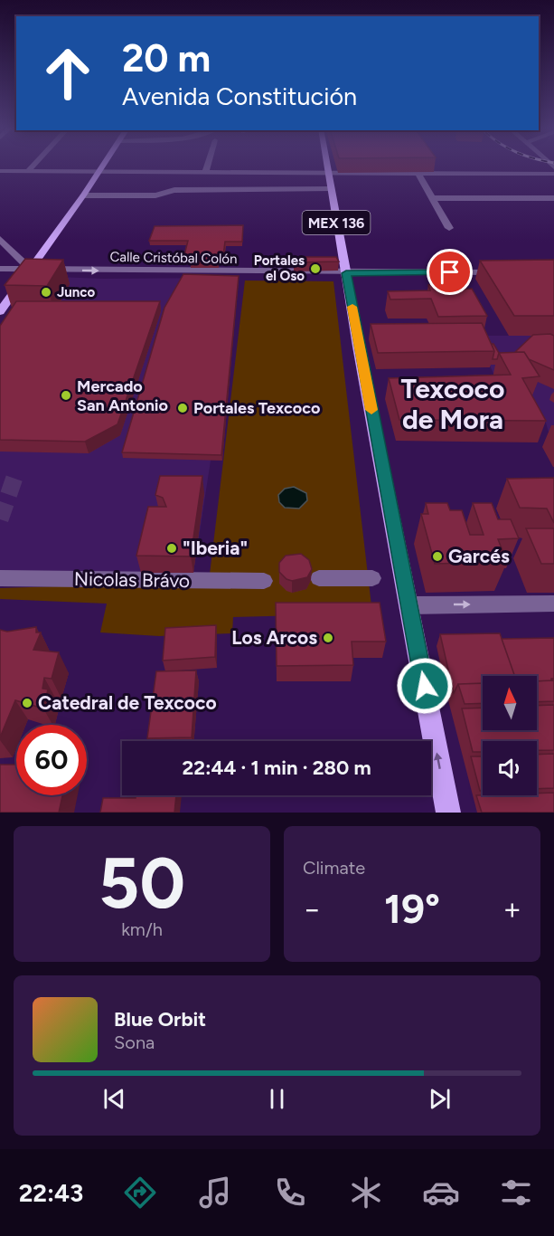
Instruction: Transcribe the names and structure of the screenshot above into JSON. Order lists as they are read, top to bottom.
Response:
{
  "streets": {
    "main road": ["MEX 136"],
    "street": ["Calle Cristóbal Colón", "Nicolas Brávo"]
  },
  "crossings": [
    ["MEX 136", "Calle Cristóbal Colón"]
  ],
  "districts": ["Texcoco de Mora"],
  "places": [
    "Portales el Oso",
    "Junco",
    "Mercado San Antonio",
    "Portales Texcoco",
    "\"Iberia\"",
    "Garcés",
    "Los Arcos",
    "Catedral de Texcoco"
  ],
  "north": "top",
  "page": {
    "turn": ["20 m", "Avenida Constitución"],
    "limit": "60",
    "trip": "22:44 · 1 min · 280 m",
    "tile": [
      ["50", "km/h"],
      "Climate"
    ],
    "heat": ["−", "19°", "+"],
    "song": ["Blue Orbit", "Sona"],
    "tabs": "22:43"
  }
}
